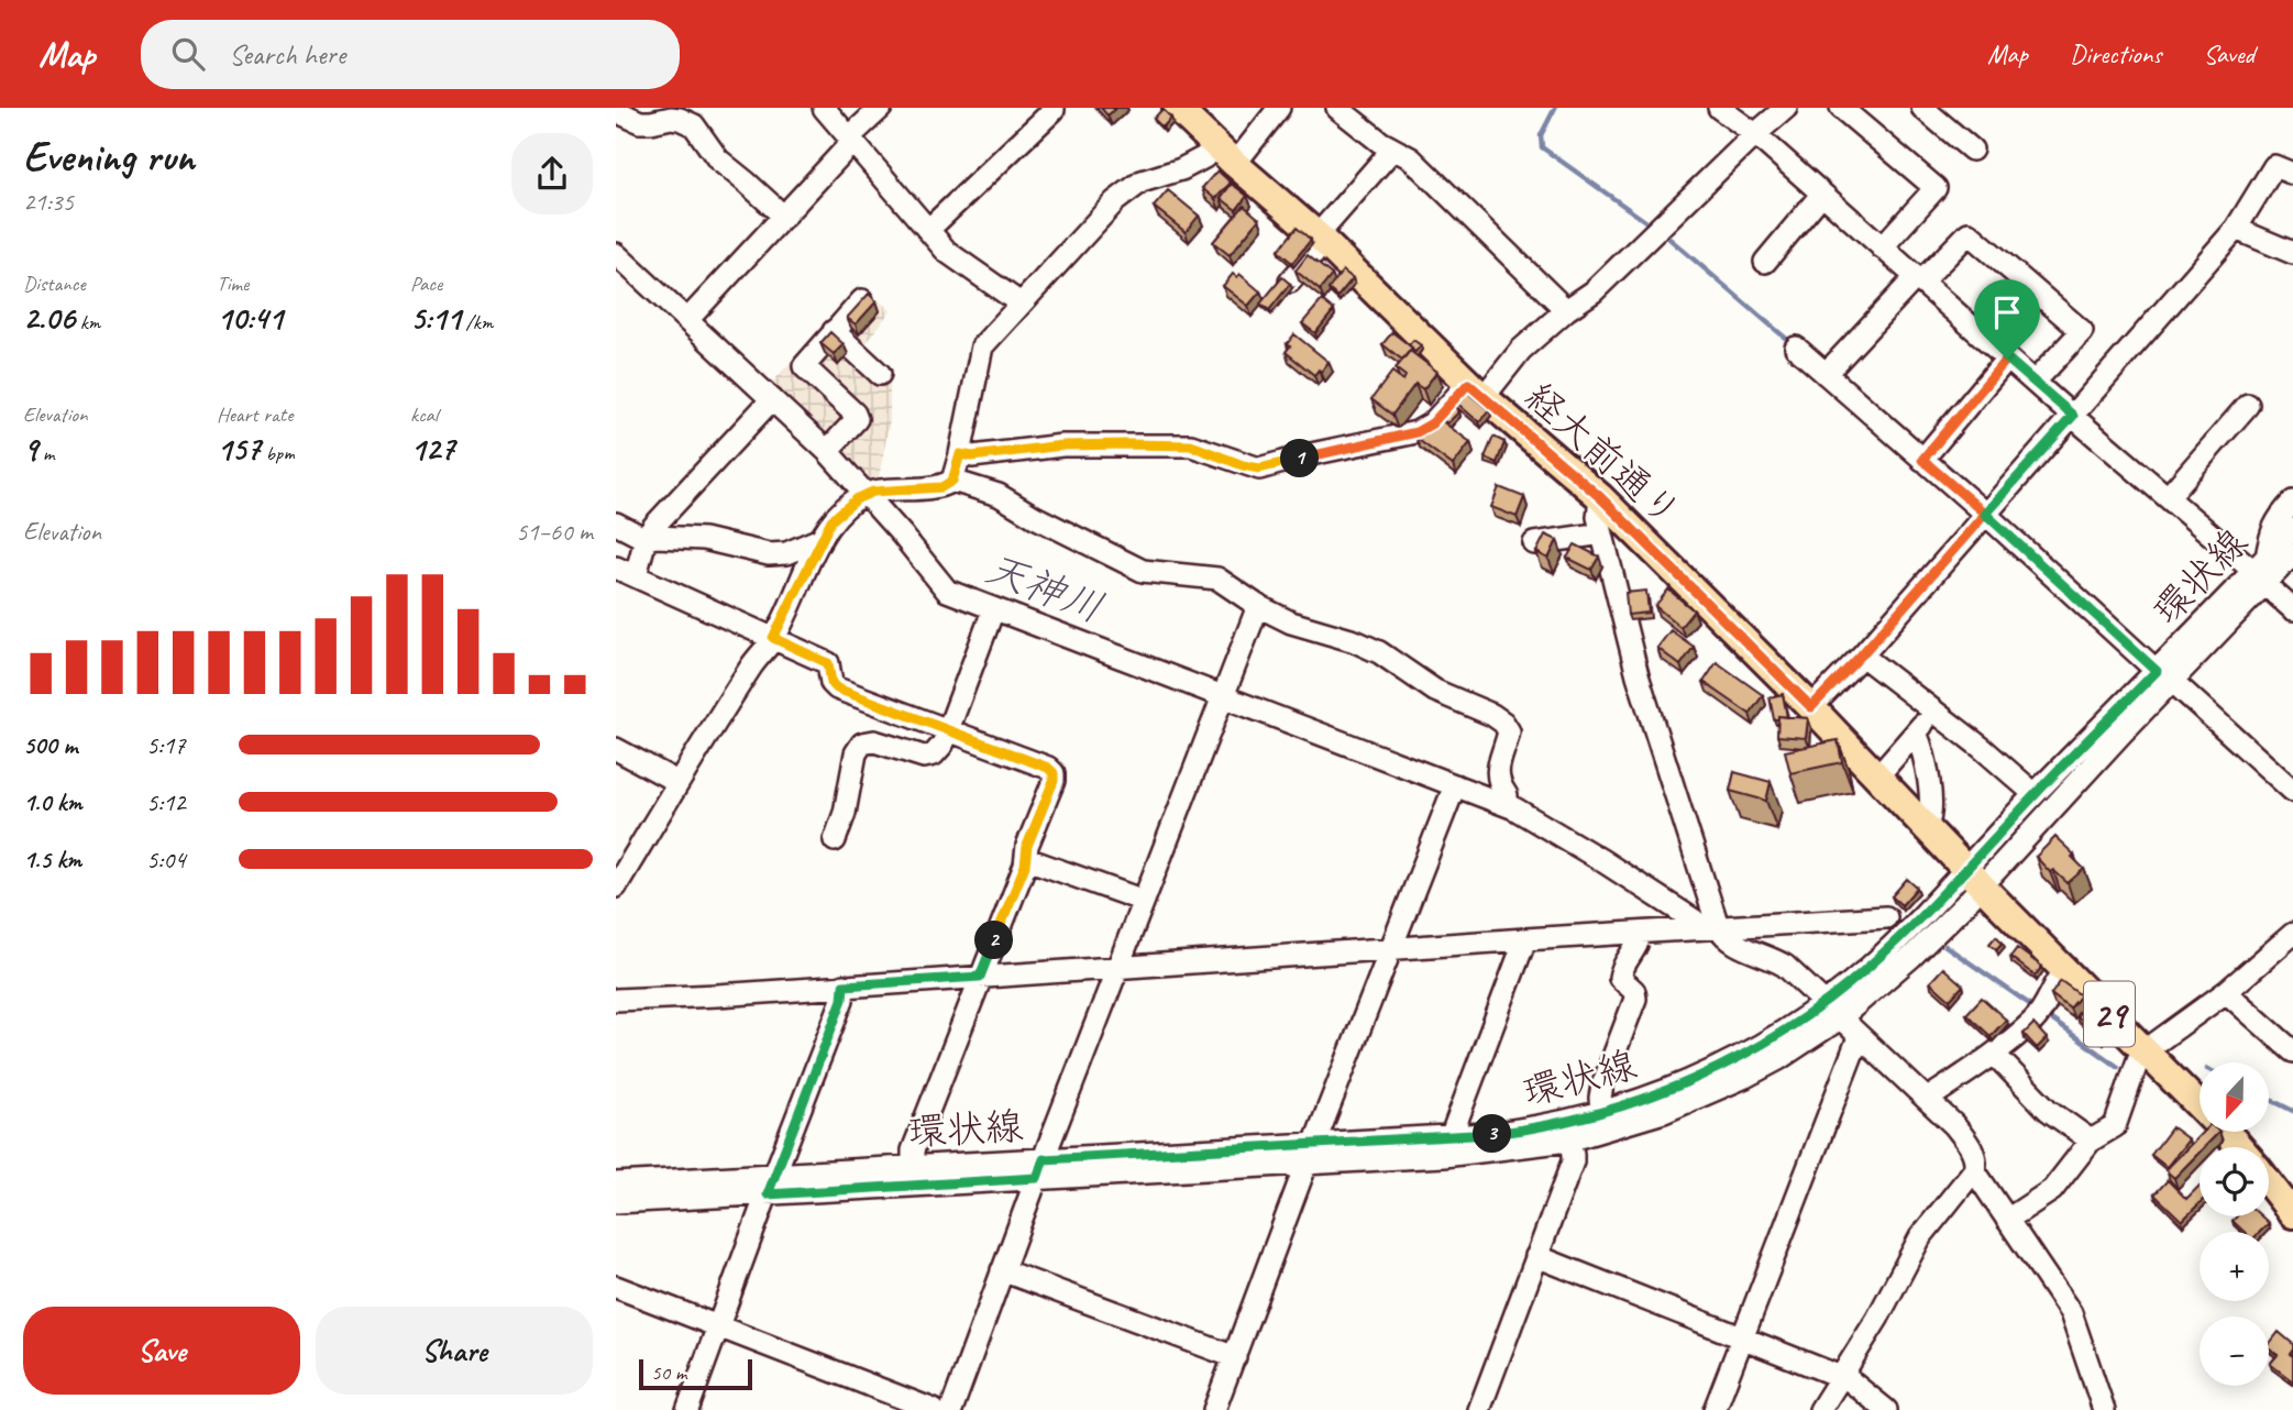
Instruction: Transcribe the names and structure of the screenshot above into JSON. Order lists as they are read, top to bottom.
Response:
{
  "streets": {
    "main road": ["経大前通り", "29"],
    "street": ["環状線"]
  },
  "crossings": [
    ["経大前通り", "環状線"],
    ["経大前通り", "29"],
    ["環状線", "29"]
  ],
  "water": ["天神川"],
  "scale_bar": "50 m",
  "north": "bottom",
  "page": {
    "header": "Map",
    "search": "Search here",
    "nav": ["Map", "Directions", "Saved"],
    "heading": ["Evening run", "21:35"],
    "stats": [
      ["Distance", "2.06 km"],
      ["Time", "10:41"],
      ["Pace", "5:11 /km"],
      ["Elevation", "9 m"],
      ["Heart rate", "157 bpm"],
      ["kcal", "127"]
    ],
    "pins": ["1", "2", "3"],
    "chart": ["Elevation", "51–60 m"],
    "list": [
      {
        "name": "500 m",
        "note": "5:17"
      },
      {
        "name": "1.0 km",
        "note": "5:12"
      },
      {
        "name": "1.5 km",
        "note": "5:04"
      }
    ],
    "map_buttons": ["+", "−"],
    "buttons": ["Save", "Share"],
    "scale": "50 m"
  }
}
